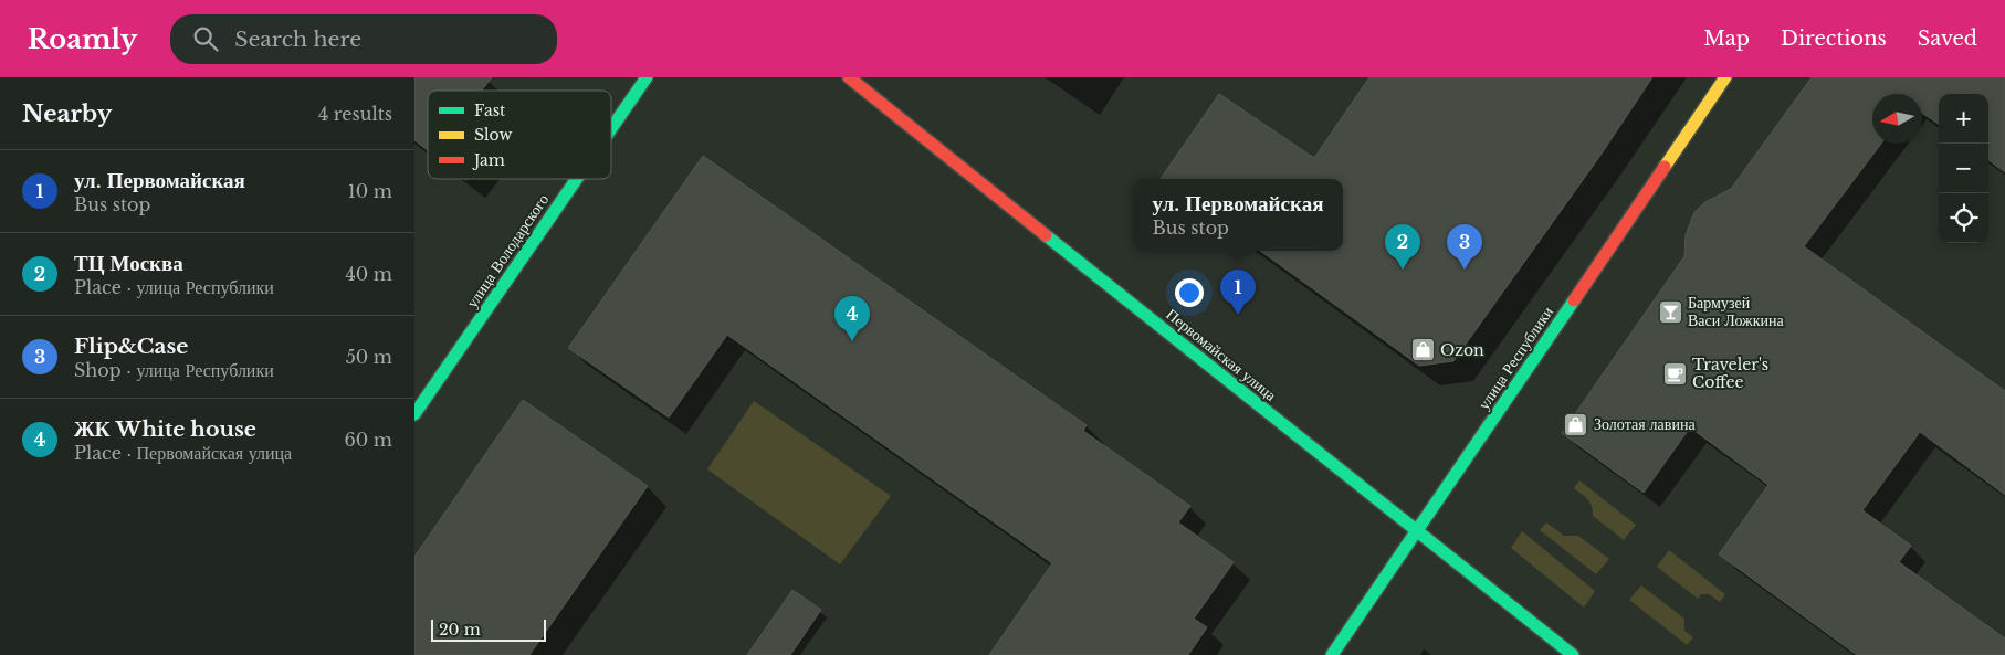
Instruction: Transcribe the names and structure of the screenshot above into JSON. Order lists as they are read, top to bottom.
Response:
{
  "streets": {
    "street": ["улица Володарского", "Первомайская улица", "улица Республики"]
  },
  "crossings": [
    ["Первомайская улица", "улица Республики"]
  ],
  "places": {
    "bar": ["Бармузей Васи Ложкина"],
    "shop": ["Ozon", "Золотая лавина"],
    "cafe": ["Traveler's Coffee"]
  },
  "legend": ["Fast", "Slow", "Jam"],
  "scale_bar": "20 m",
  "north": "left",
  "page": {
    "header": "Roamly",
    "search": "Search here",
    "nav": ["Map", "Directions", "Saved"],
    "heading": ["Nearby", "4 results"],
    "map_buttons": ["+", "−"],
    "list": [
      {
        "mark": "1",
        "name": "ул. Первомайская",
        "note": "Bus stop",
        "value": "10 m"
      },
      {
        "mark": "2",
        "name": "ТЦ Москва",
        "note": "Place · улица Республики",
        "value": "40 m"
      },
      {
        "mark": "3",
        "name": "Flip&Case",
        "note": "Shop · улица Республики",
        "value": "50 m"
      },
      {
        "mark": "4",
        "name": "ЖК White house",
        "note": "Place · Первомайская улица",
        "value": "60 m"
      }
    ],
    "popup": ["ул. Первомайская", "Bus stop"],
    "pins": [
      "2",
      "3",
      "1",
      "4"
    ],
    "scale": "20 m"
  }
}
